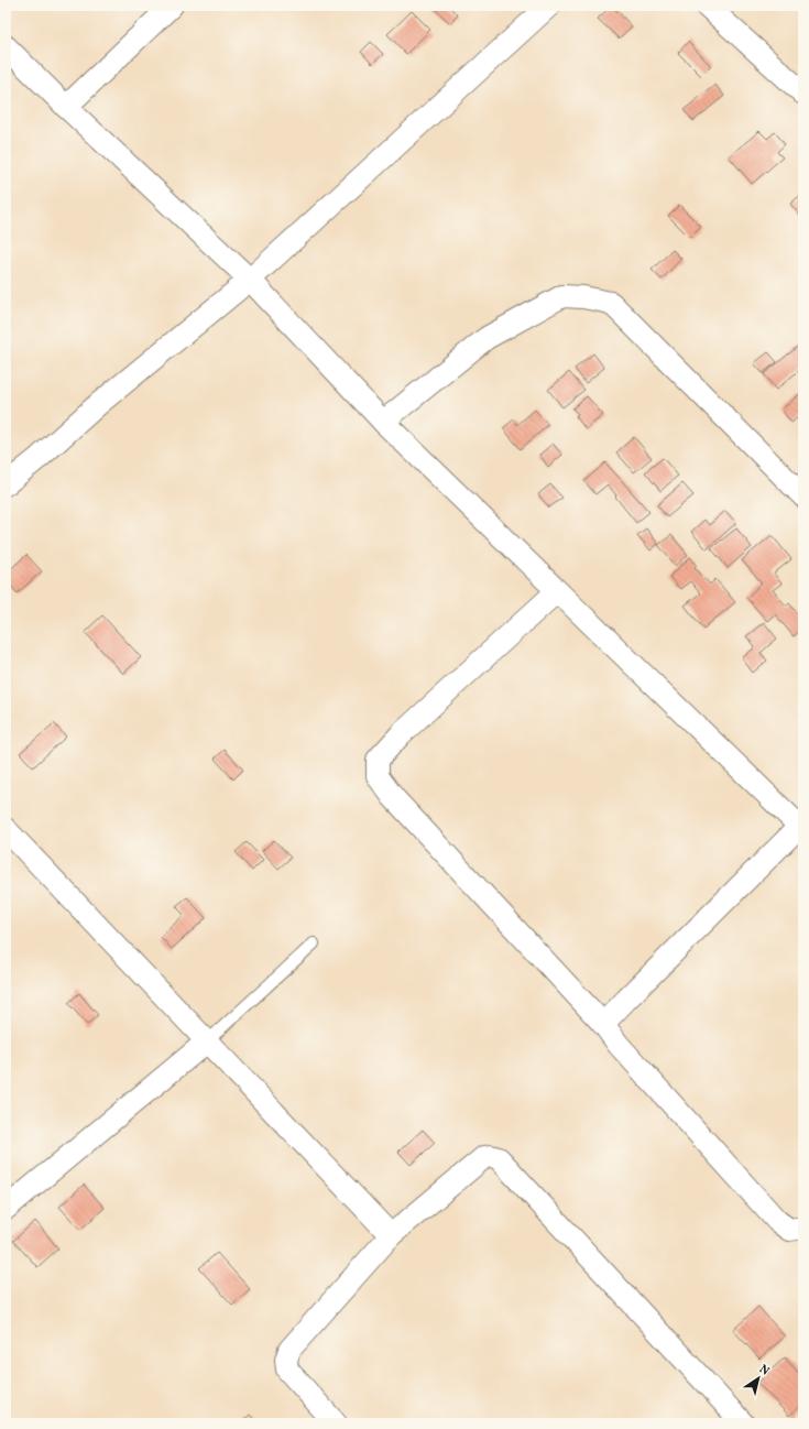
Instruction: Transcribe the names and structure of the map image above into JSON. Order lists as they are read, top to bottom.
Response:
{
  "north": "top right"
}
